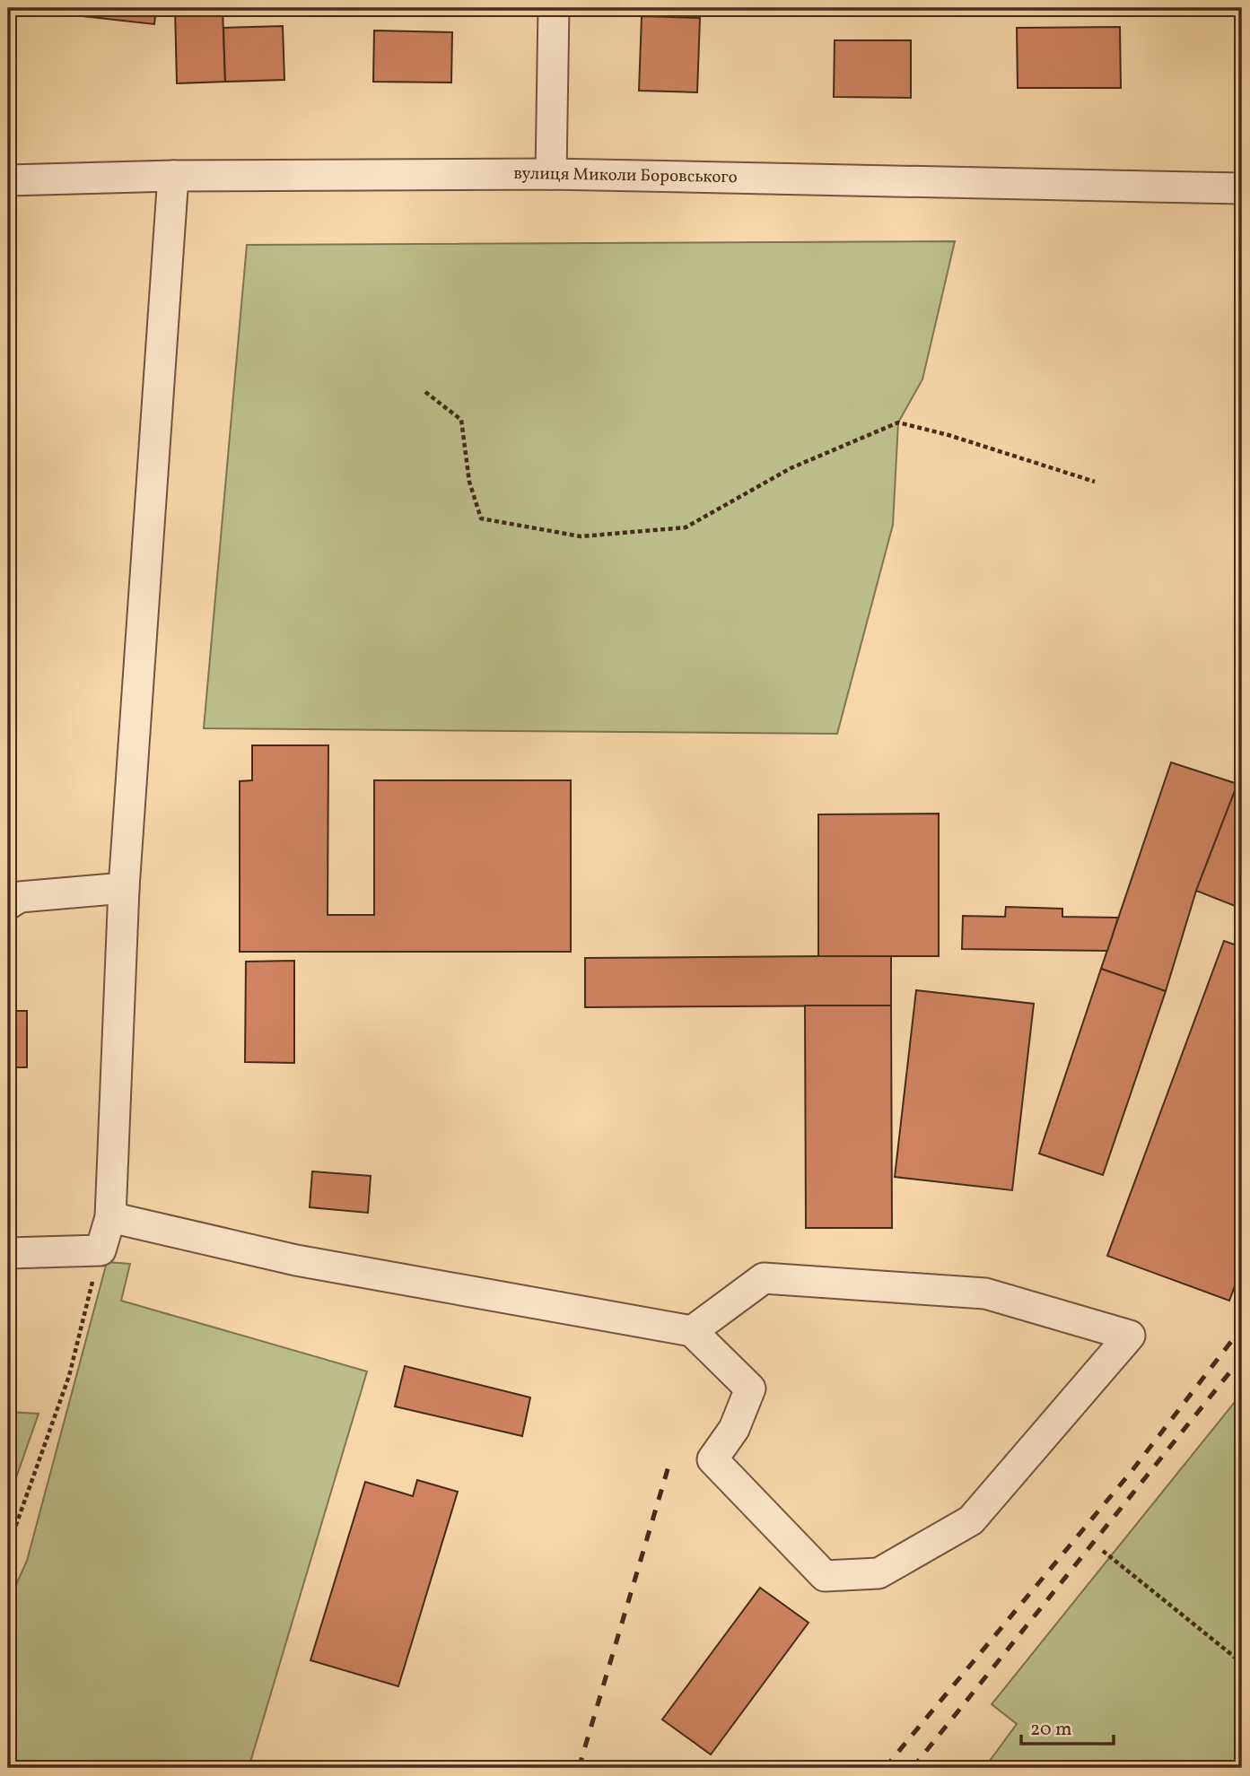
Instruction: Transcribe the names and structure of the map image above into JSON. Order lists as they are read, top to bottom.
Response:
{
  "streets": {
    "street": ["вулиця Миколи Боровського"]
  },
  "scale_bar": "20 m"
}
